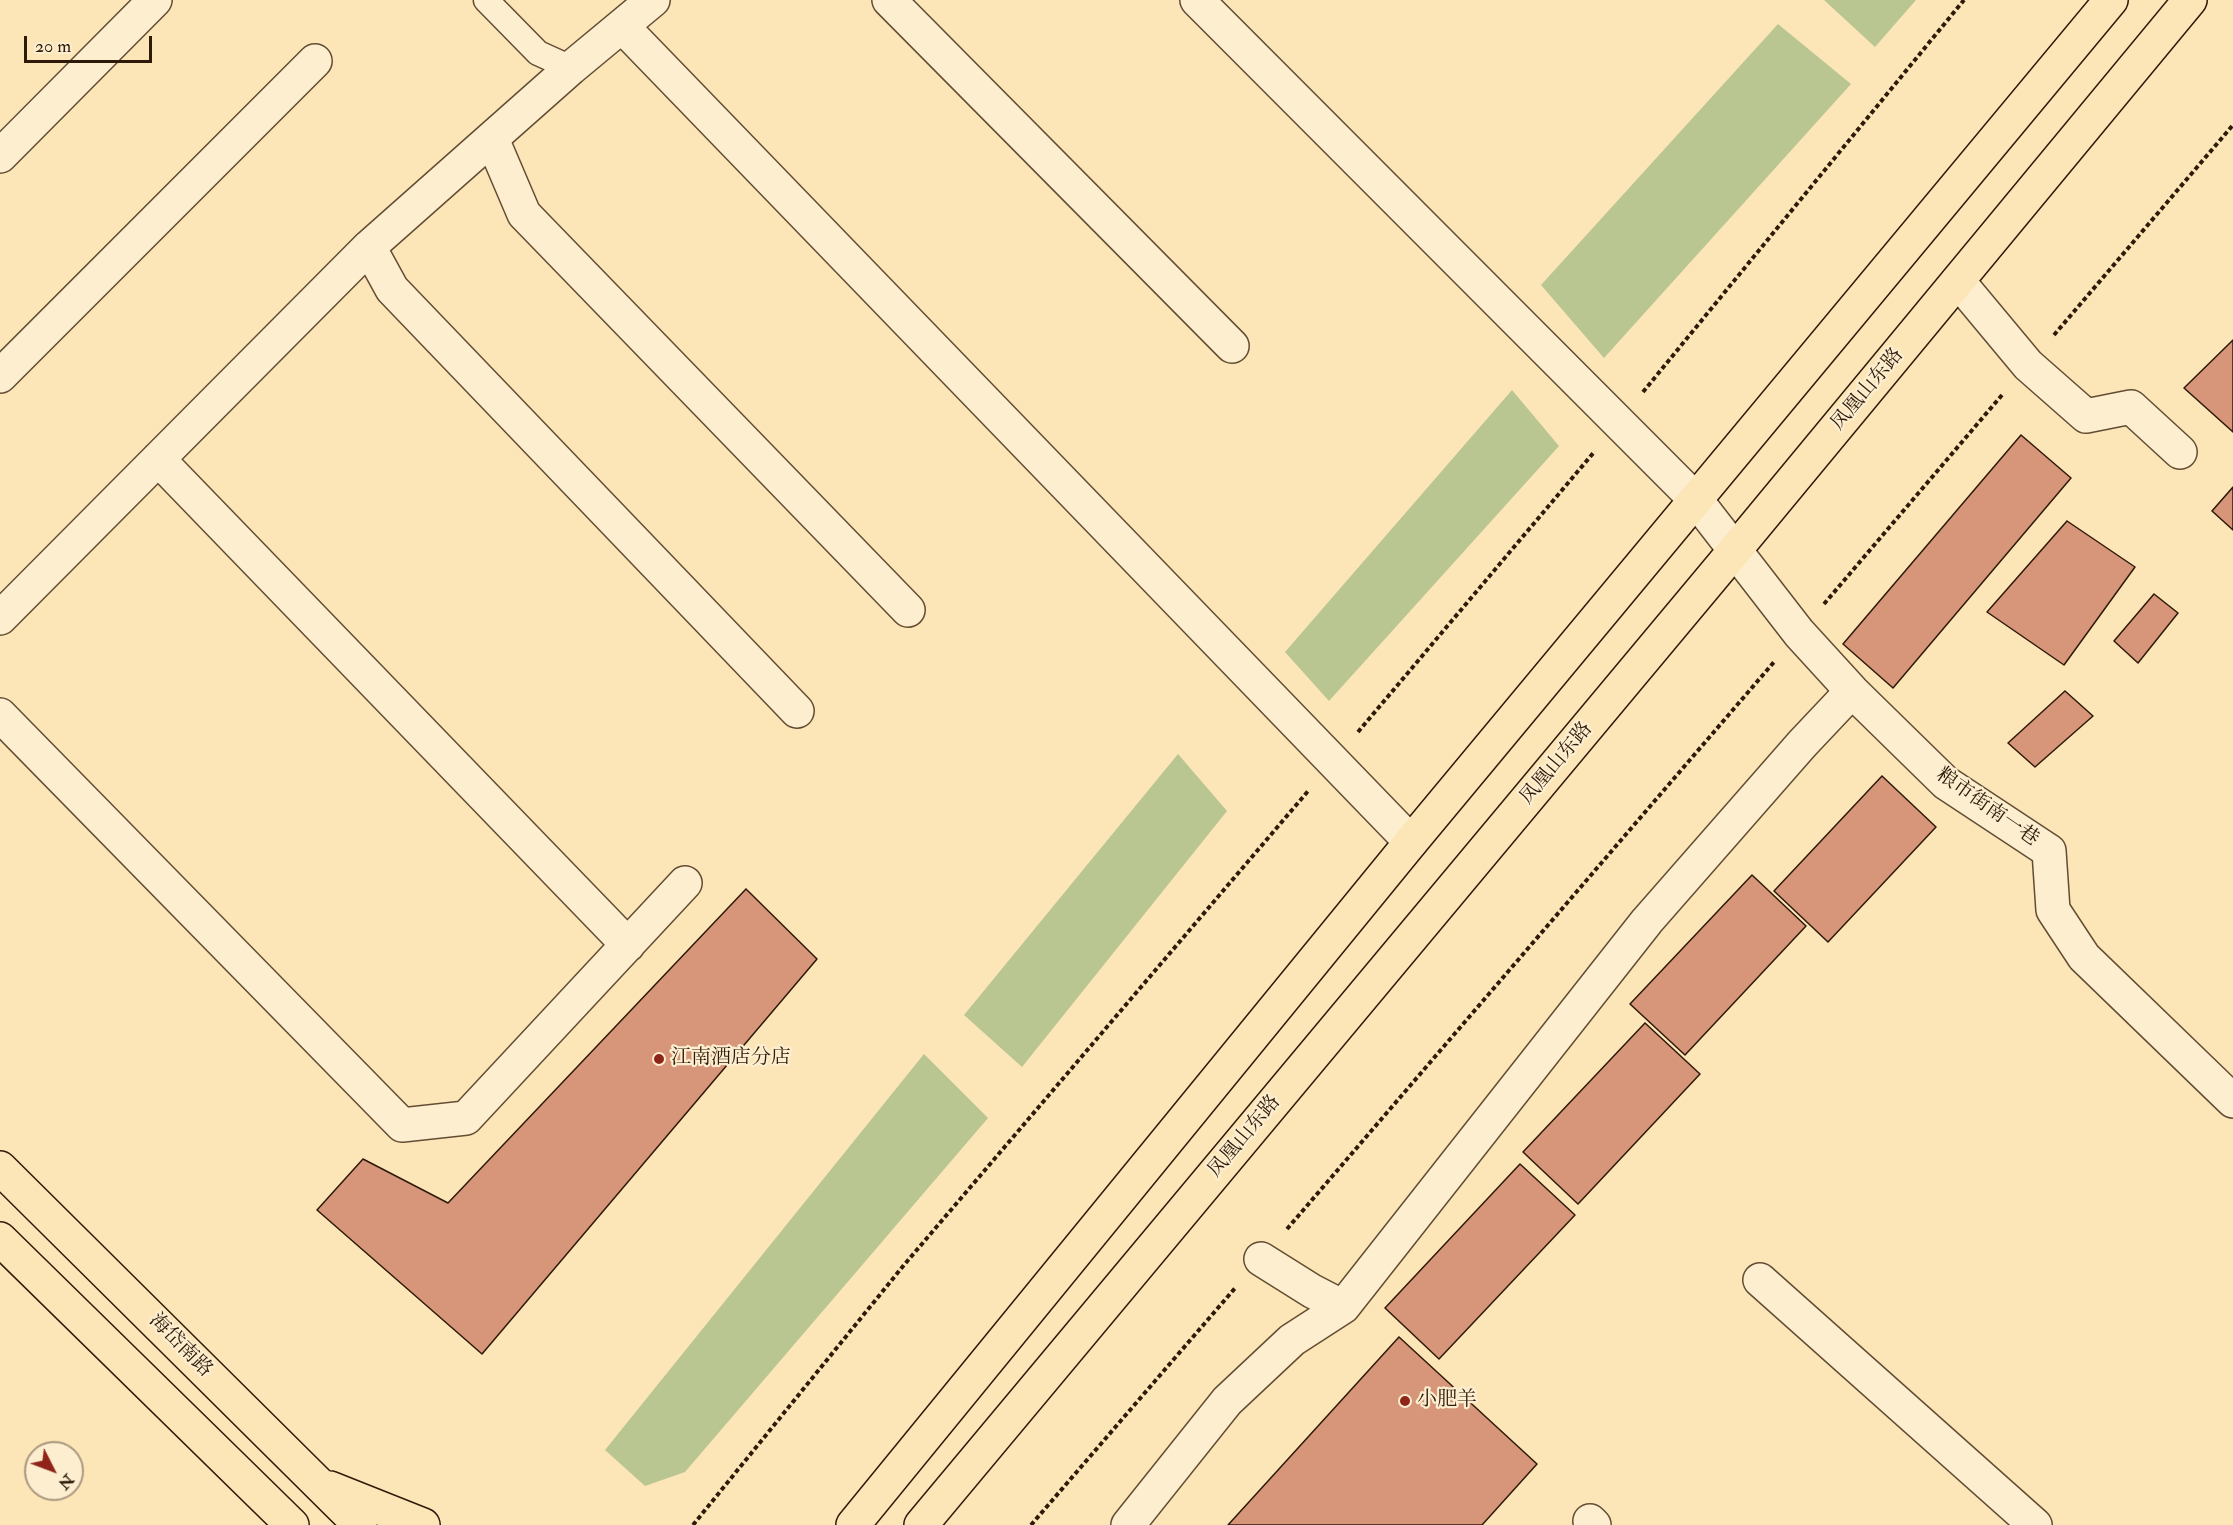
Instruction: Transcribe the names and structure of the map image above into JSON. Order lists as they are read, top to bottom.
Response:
{
  "streets": {
    "main road": ["凤凰山东路", "海岱南路"],
    "street": ["粮市街南一巷"]
  },
  "crossings": [
    ["凤凰山东路", "粮市街南一巷"]
  ],
  "places": ["江南酒店分店", "小肥羊"],
  "scale_bar": "20 m",
  "north": "bottom right"
}
